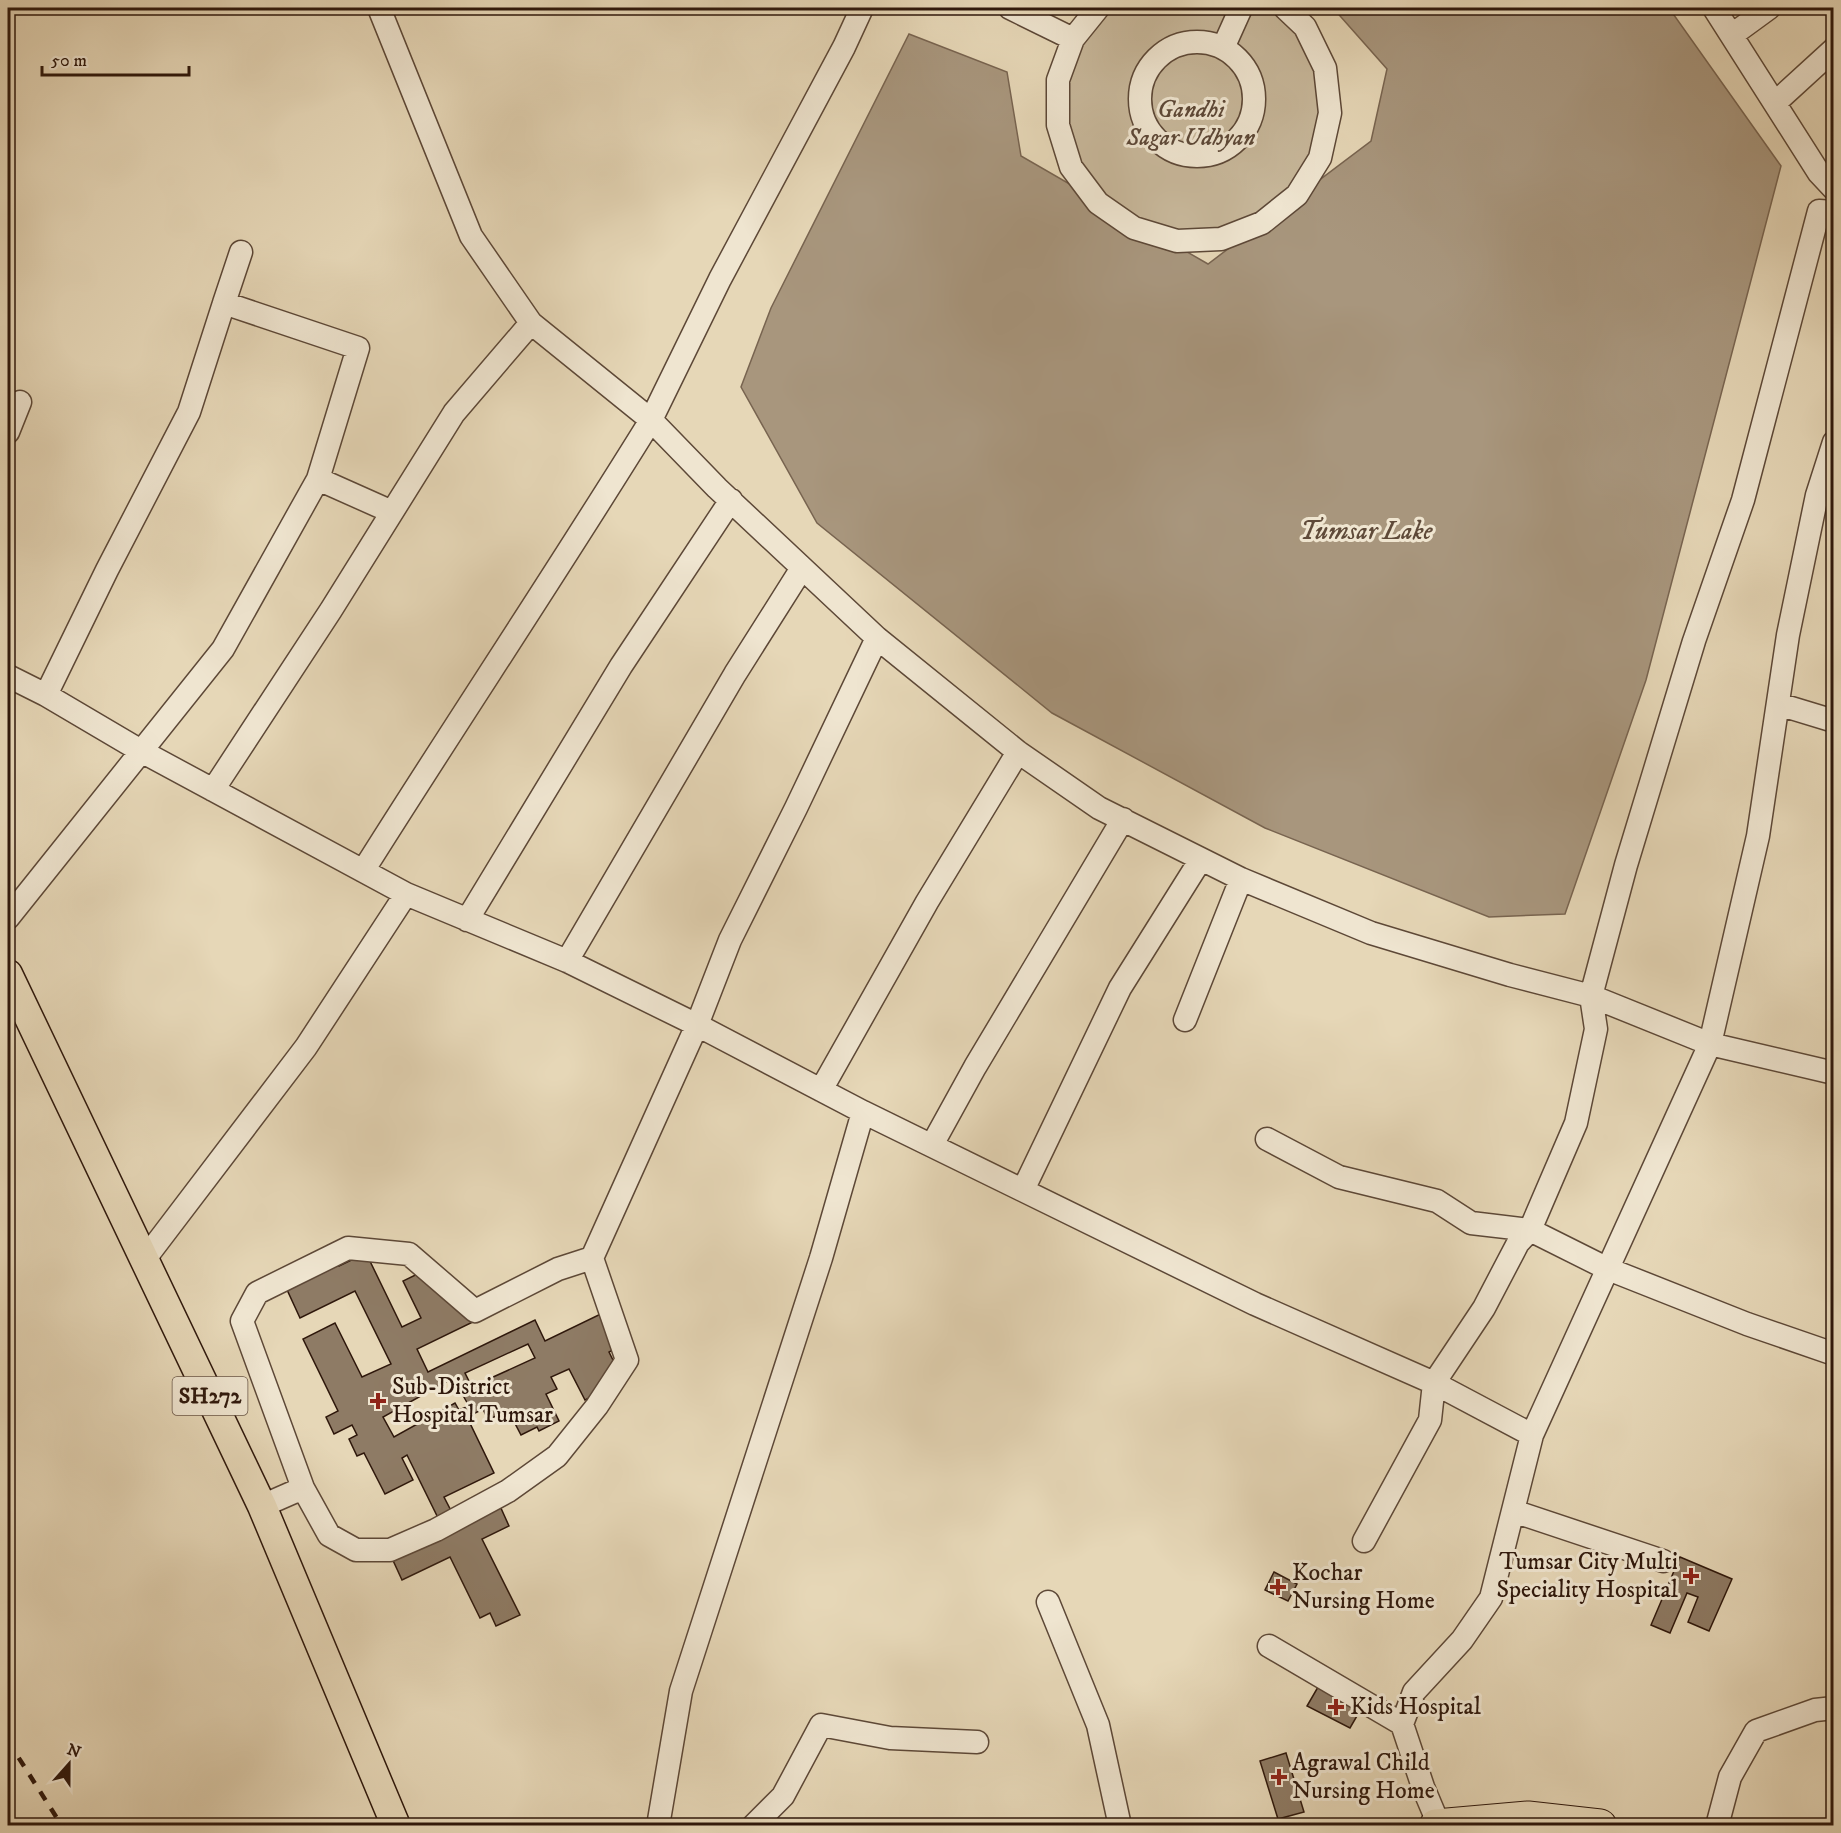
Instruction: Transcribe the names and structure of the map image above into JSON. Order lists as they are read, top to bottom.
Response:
{
  "streets": {
    "main road": ["SH272"]
  },
  "water": ["Tumsar Lake"],
  "parks": ["Gandhi Sagar Udhyan"],
  "places": {
    "health": [
      "Sub-District Hospital Tumsar",
      "Tumsar City Multi Speciality Hospital",
      "Kochar Nursing Home",
      "Kids Hospital",
      "Agrawal Child Nursing Home"
    ]
  },
  "scale_bar": "50 m",
  "north": "top"
}
